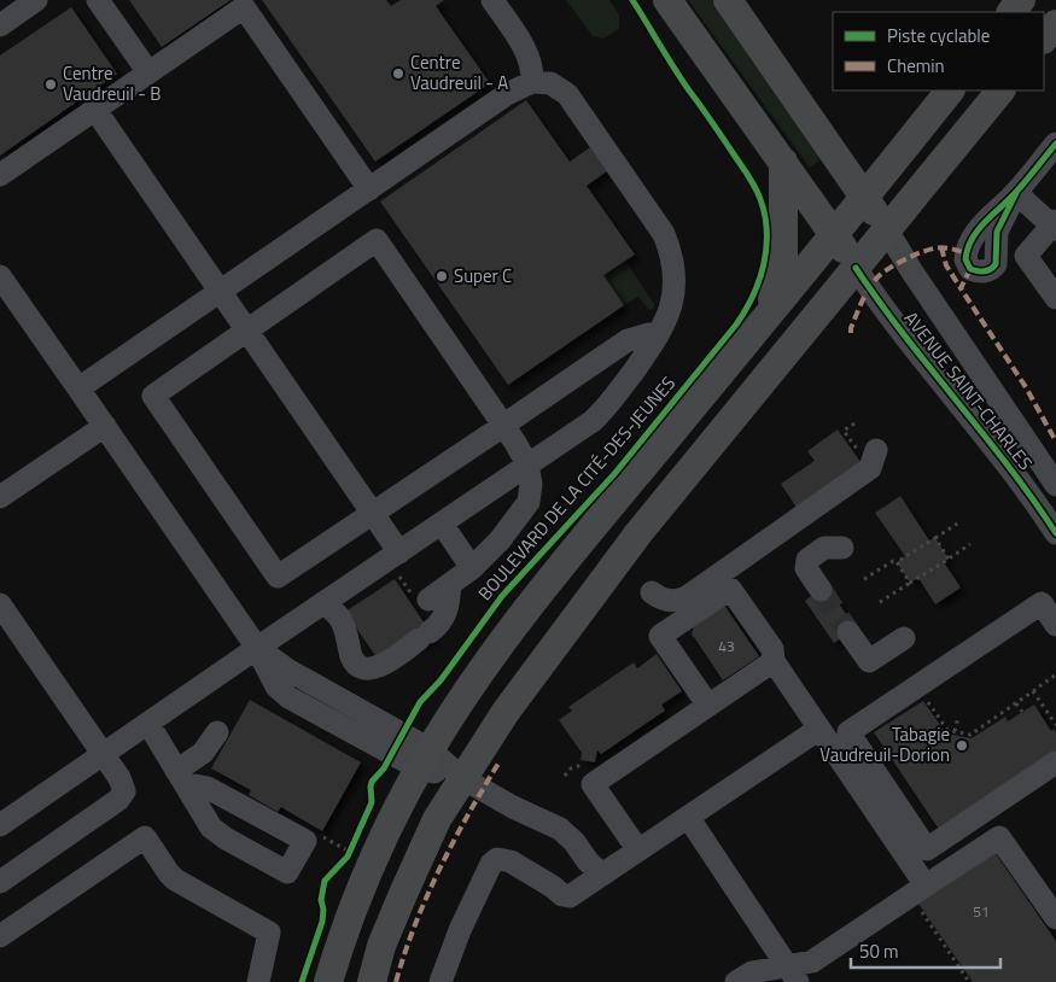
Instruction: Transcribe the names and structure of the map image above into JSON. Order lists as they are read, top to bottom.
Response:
{
  "streets": {
    "main road": ["AVENUE SAINT-CHARLES", "BOULEVARD DE LA CITÉ-DES-JEUNES"]
  },
  "crossings": [
    ["AVENUE SAINT-CHARLES", "BOULEVARD DE LA CITÉ-DES-JEUNES"]
  ],
  "places": [
    "Centre Vaudreuil - A",
    "Centre Vaudreuil - B",
    "Super C",
    "Tabagie Vaudreuil-Dorion"
  ],
  "house_numbers": ["43", "51"],
  "legend": ["Piste cyclable", "Chemin"],
  "scale_bar": "50 m"
}
